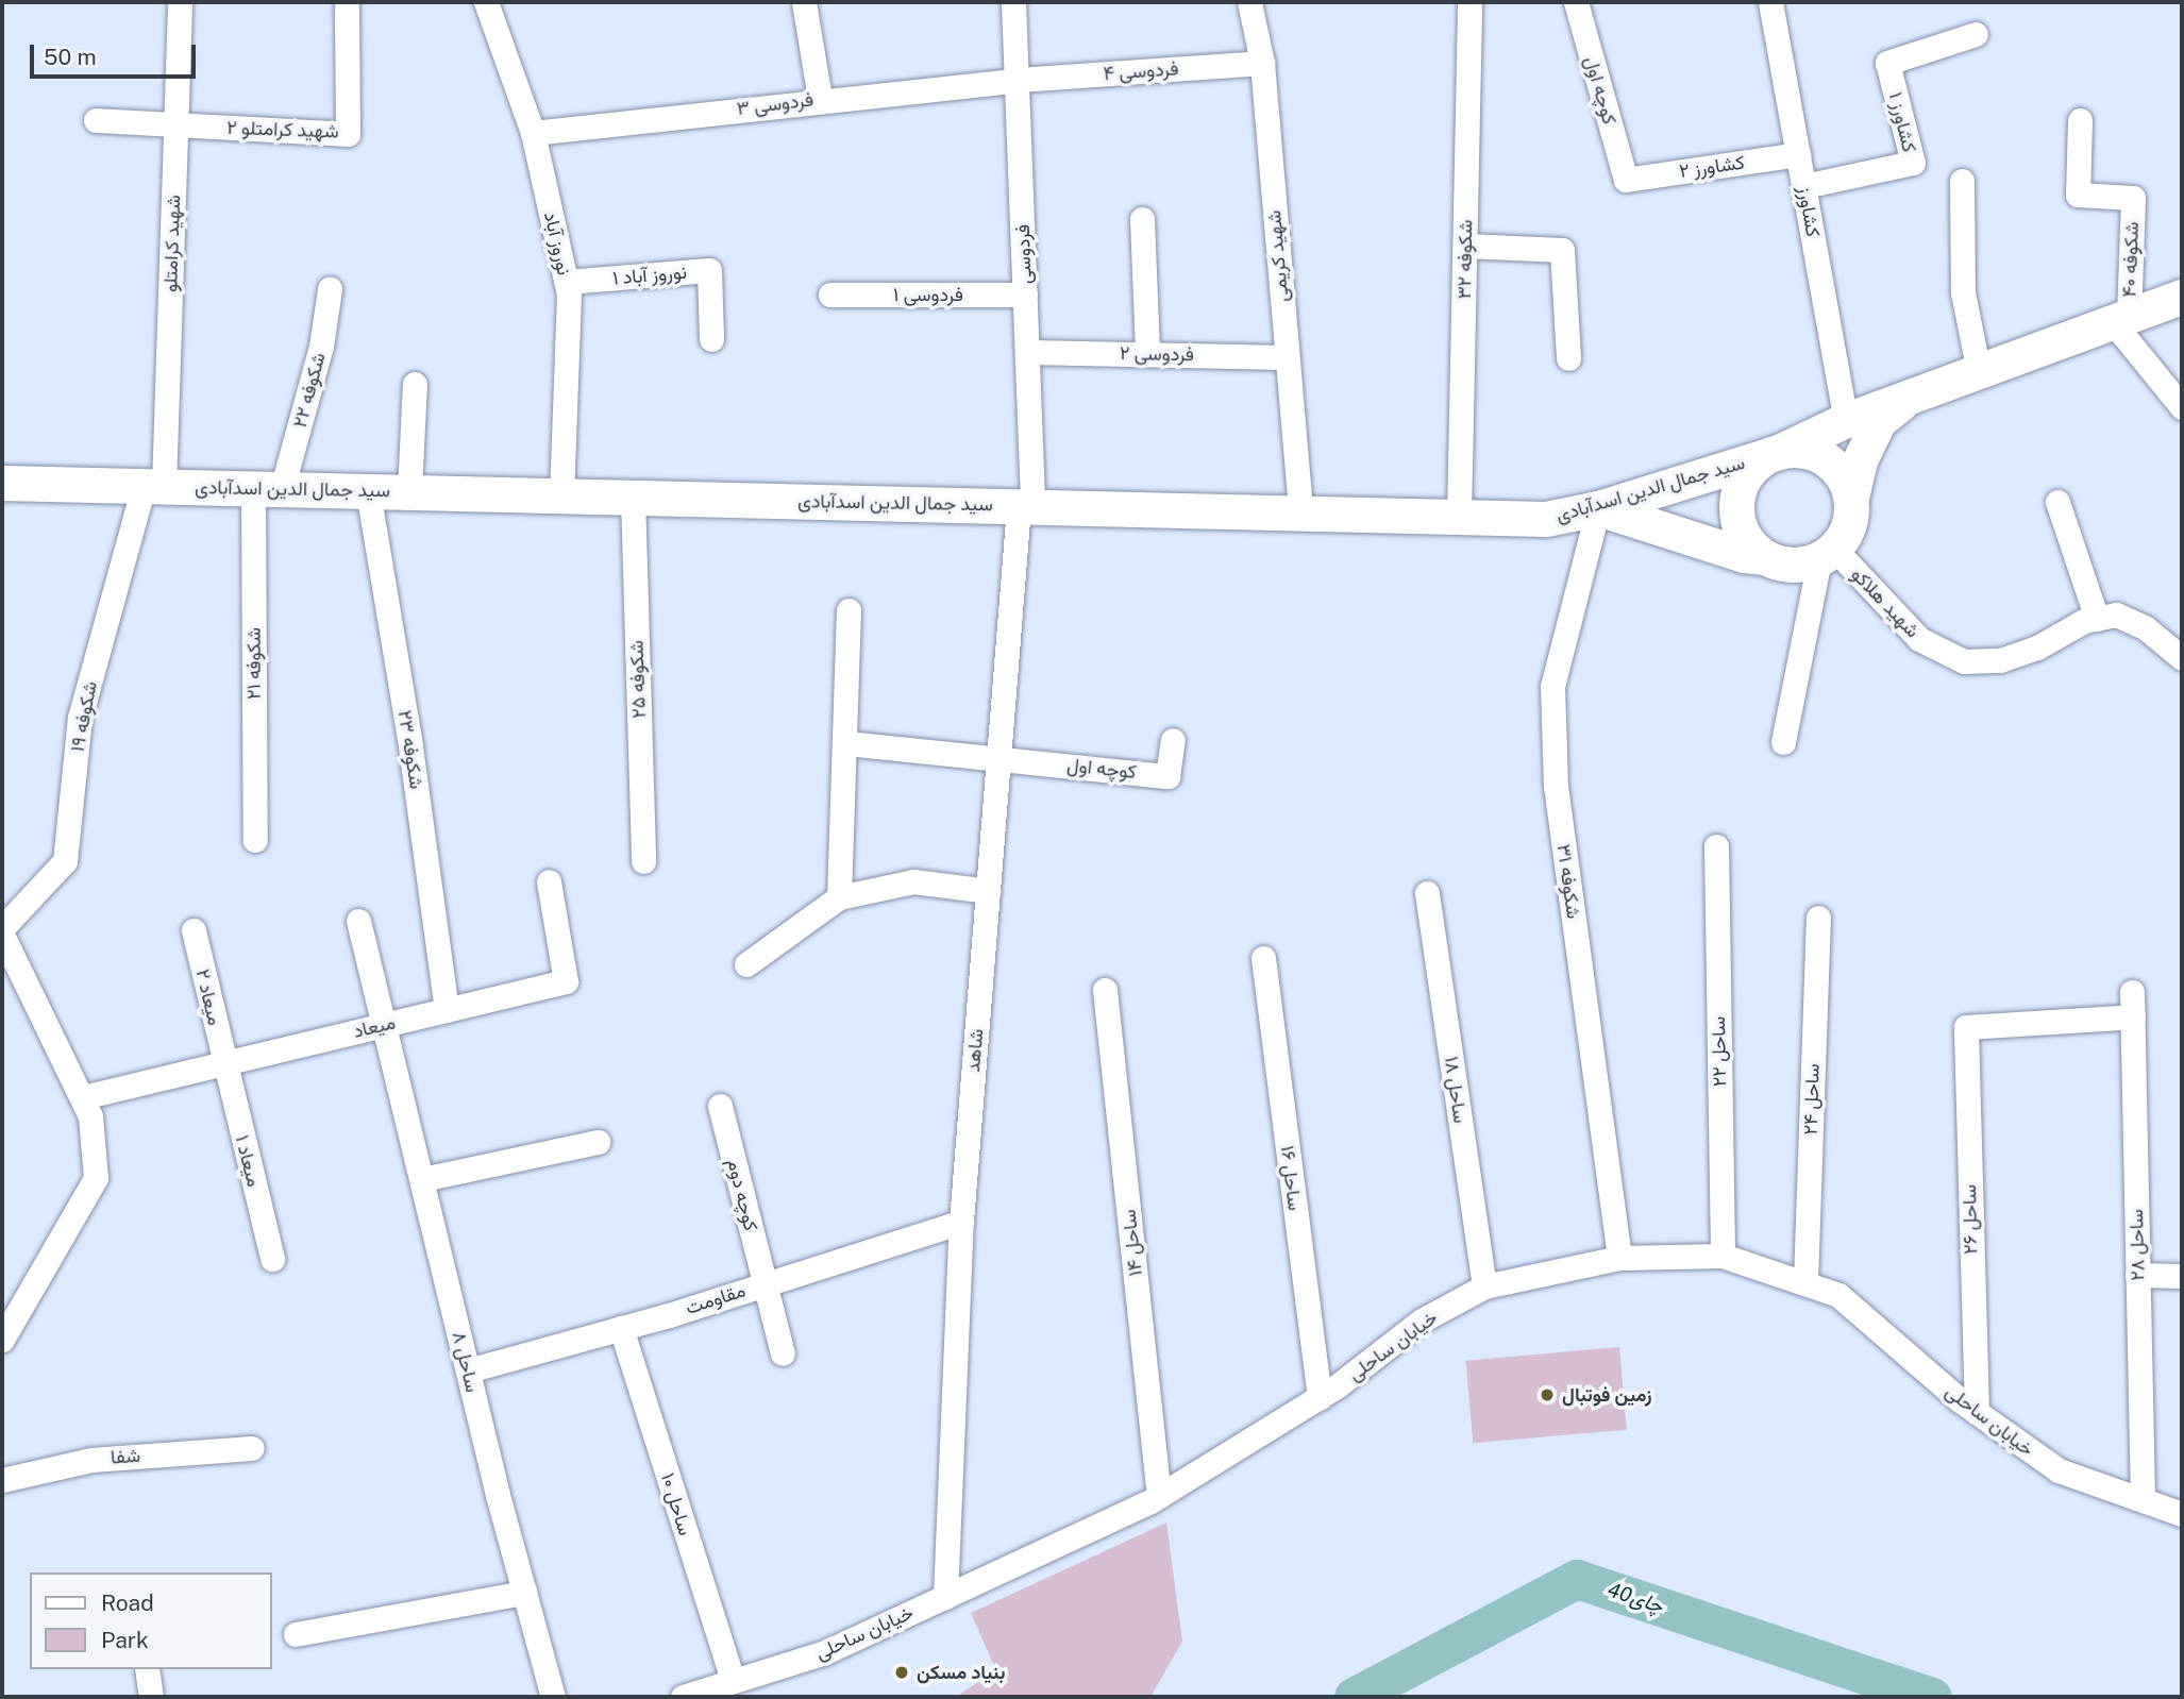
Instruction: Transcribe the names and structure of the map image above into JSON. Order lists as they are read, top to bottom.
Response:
{
  "streets": {
    "main road": ["سید جمال الدین اسدآبادی"],
    "street": [
      "فردوسی ۴",
      "کوچه اول",
      "فردوسی ۳",
      "کشاورز ۱",
      "شهید کرامتلو ۲",
      "کشاورز ۲",
      "کشاورز",
      "شهید کرامتلو",
      "نوروز آباد",
      "فردوسی",
      "شهید کریمی",
      "شکوفه ۳۲",
      "شکوفه ۴۰",
      "نوروز آباد ۱",
      "فردوسی ۱",
      "فردوسی ۲",
      "شکوفه ۲۲",
      "شهید هلاکو",
      "شکوفه ۲۱",
      "شکوفه ۲۵",
      "شکوفه ۱۹",
      "شکوفه ۲۳",
      "شکوفه ۳۱",
      "میعاد ۲",
      "میعاد",
      "شاهد",
      "ساحل ۲۲",
      "ساحل ۱۸",
      "ساحل ۲۴",
      "میعاد ۱",
      "ساحل ۱۶",
      "کوچه دوم",
      "ساحل ۲۶",
      "ساحل ۱۴",
      "ساحل ۲۸",
      "مقاومت",
      "خیابان ساحلی",
      "ساحل ۸",
      "شفا",
      "ساحل ۱۰"
    ]
  },
  "crossings": [
    ["فردوسی ۴", "فردوسی ۳"],
    ["فردوسی ۴", "فردوسی"],
    ["فردوسی ۴", "شهید کریمی"],
    ["کوچه اول", "کشاورز ۲"],
    ["کوچه اول", "شاهد"],
    ["فردوسی ۳", "نوروز آباد"],
    ["فردوسی ۳", "فردوسی"],
    ["کشاورز ۱", "کشاورز"],
    ["شهید کرامتلو ۲", "شهید کرامتلو"],
    ["کشاورز ۲", "کشاورز"],
    ["شهید کرامتلو", "سید جمال الدین اسدآبادی"],
    ["شهید کرامتلو", "شکوفه ۱۹"],
    ["نوروز آباد", "نوروز آباد ۱"],
    ["نوروز آباد", "سید جمال الدین اسدآبادی"],
    ["فردوسی", "فردوسی ۱"],
    ["فردوسی", "فردوسی ۲"],
    ["فردوسی", "سید جمال الدین اسدآبادی"],
    ["فردوسی", "شاهد"],
    ["شهید کریمی", "فردوسی ۲"],
    ["شهید کریمی", "سید جمال الدین اسدآبادی"],
    ["شکوفه ۳۲", "سید جمال الدین اسدآبادی"],
    ["شکوفه ۲۲", "سید جمال الدین اسدآبادی"],
    ["شکوفه ۲۲", "شکوفه ۲۱"],
    ["سید جمال الدین اسدآبادی", "شهید هلاکو"],
    ["سید جمال الدین اسدآبادی", "شکوفه ۲۱"],
    ["سید جمال الدین اسدآبادی", "شکوفه ۲۵"],
    ["سید جمال الدین اسدآبادی", "شکوفه ۱۹"],
    ["سید جمال الدین اسدآبادی", "شکوفه ۲۳"],
    ["سید جمال الدین اسدآبادی", "شکوفه ۳۱"],
    ["سید جمال الدین اسدآبادی", "شاهد"],
    ["شکوفه ۲۳", "میعاد"],
    ["شکوفه ۳۱", "خیابان ساحلی"],
    ["میعاد ۲", "میعاد"],
    ["میعاد ۲", "میعاد ۱"],
    ["میعاد", "میعاد ۱"],
    ["میعاد", "ساحل ۸"],
    ["شاهد", "مقاومت"],
    ["شاهد", "خیابان ساحلی"],
    ["ساحل ۲۲", "خیابان ساحلی"],
    ["ساحل ۱۸", "خیابان ساحلی"],
    ["ساحل ۲۴", "خیابان ساحلی"],
    ["ساحل ۱۶", "خیابان ساحلی"],
    ["کوچه دوم", "مقاومت"],
    ["ساحل ۲۶", "ساحل ۲۸"],
    ["ساحل ۲۶", "خیابان ساحلی"],
    ["ساحل ۱۴", "خیابان ساحلی"],
    ["ساحل ۲۸", "خیابان ساحلی"],
    ["مقاومت", "ساحل ۸"],
    ["مقاومت", "ساحل ۱۰"],
    ["خیابان ساحلی", "ساحل ۱۰"]
  ],
  "water": ["40چای"],
  "places": ["زمین فوتبال", "بنیاد مسکن"],
  "legend": ["Road", "Park"],
  "scale_bar": "50 m"
}
